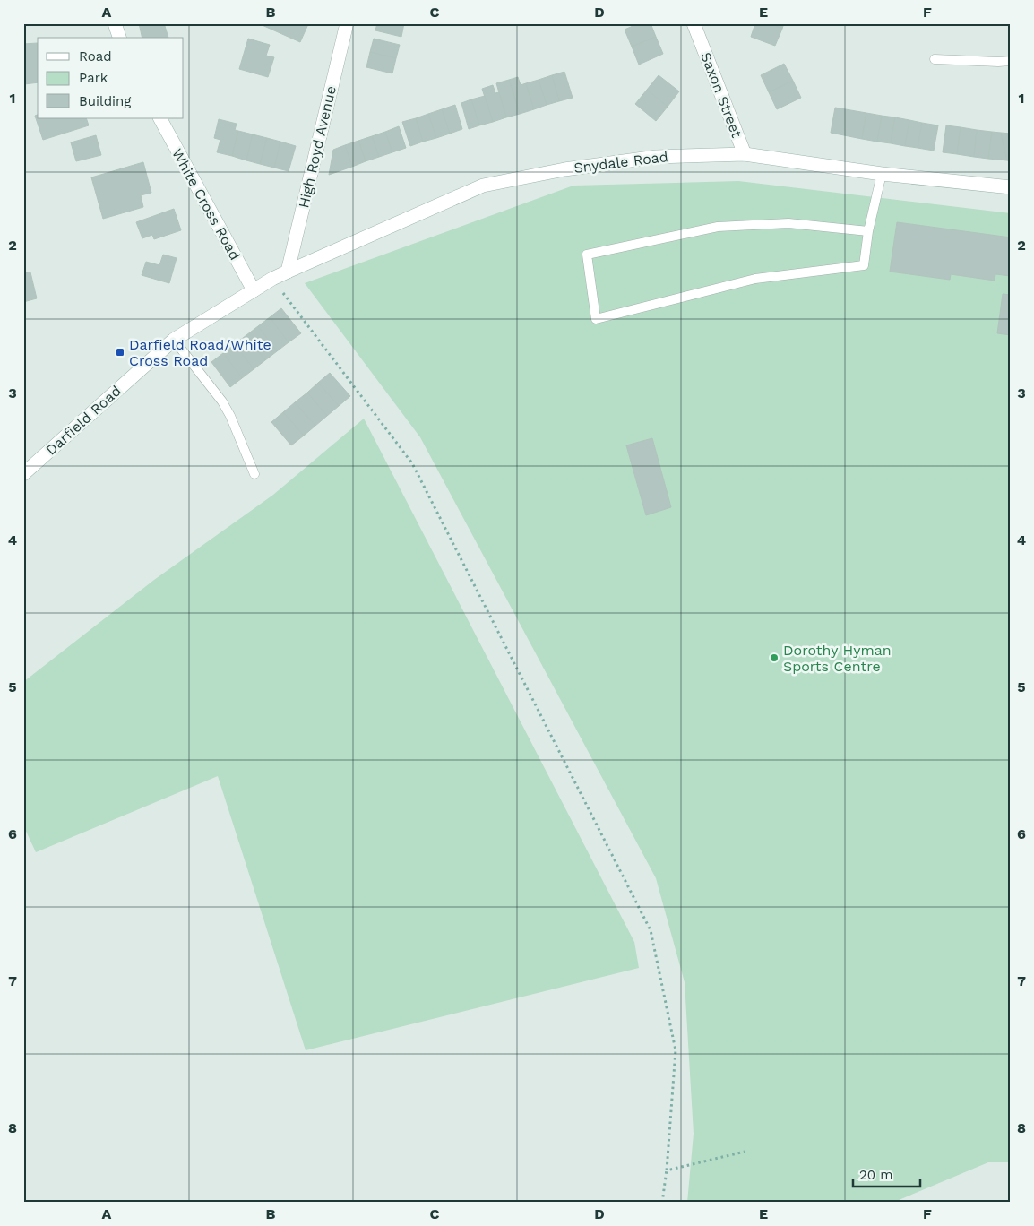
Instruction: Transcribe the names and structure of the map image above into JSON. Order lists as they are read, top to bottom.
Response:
{
  "streets": {
    "street": [
      "Saxon Street",
      "High Royd Avenue",
      "Snydale Road",
      "White Cross Road",
      "Darfield Road"
    ]
  },
  "crossings": [
    ["Saxon Street", "Snydale Road"],
    ["High Royd Avenue", "Snydale Road"],
    ["Snydale Road", "White Cross Road"],
    ["Snydale Road", "Darfield Road"],
    ["White Cross Road", "Darfield Road"]
  ],
  "places": {
    "transit": ["Darfield Road/White Cross Road"],
    "other": ["Dorothy Hyman Sports Centre"]
  },
  "legend": ["Road", "Park", "Building"],
  "scale_bar": "20 m",
  "grid": {
    "columns": [
      "A",
      "B",
      "C",
      "D",
      "E",
      "F"
    ],
    "rows": [
      "1",
      "2",
      "3",
      "4",
      "5",
      "6",
      "7",
      "8"
    ]
  }
}
